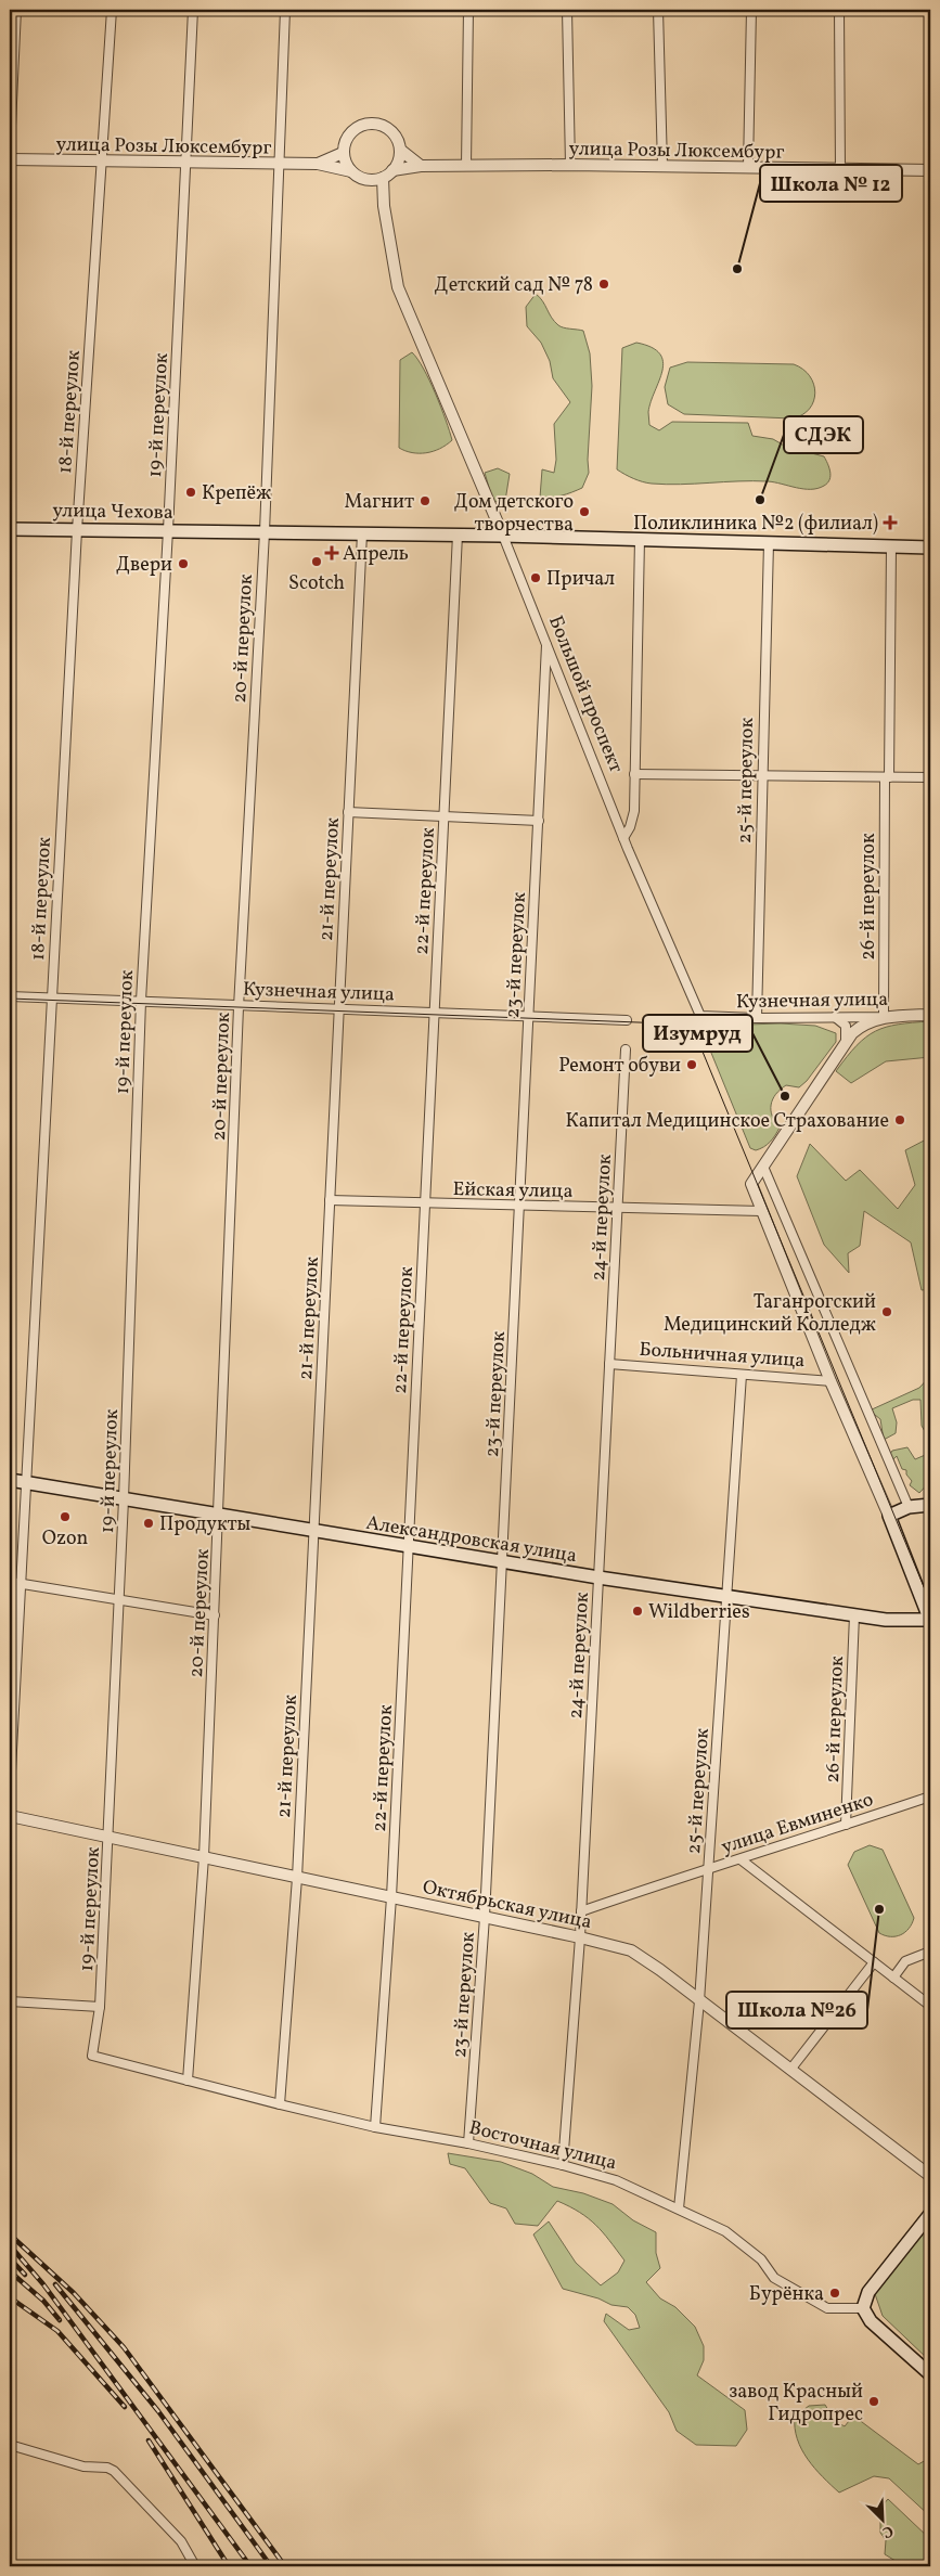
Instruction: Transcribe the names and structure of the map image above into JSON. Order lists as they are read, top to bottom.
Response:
{
  "streets": {
    "main road": ["улица Чехова", "Александровская улица"],
    "street": [
      "улица Розы Люксембург",
      "18-й переулок",
      "19-й переулок",
      "20-й переулок",
      "Большой проспект",
      "25-й переулок",
      "21-й переулок",
      "22-й переулок",
      "26-й переулок",
      "23-й переулок",
      "Кузнечная улица",
      "Ейская улица",
      "24-й переулок",
      "Больничная улица",
      "улица Евминенко",
      "Октябрьская улица",
      "Восточная улица"
    ]
  },
  "crossings": [
    ["улица Розы Люксембург", "18-й переулок"],
    ["улица Розы Люксембург", "19-й переулок"],
    ["улица Розы Люксембург", "20-й переулок"],
    ["улица Розы Люксембург", "Большой проспект"],
    ["18-й переулок", "улица Чехова"],
    ["18-й переулок", "Кузнечная улица"],
    ["18-й переулок", "Александровская улица"],
    ["19-й переулок", "улица Чехова"],
    ["19-й переулок", "Кузнечная улица"],
    ["19-й переулок", "Александровская улица"],
    ["19-й переулок", "Октябрьская улица"],
    ["19-й переулок", "Восточная улица"],
    ["улица Чехова", "20-й переулок"],
    ["улица Чехова", "Большой проспект"],
    ["улица Чехова", "25-й переулок"],
    ["улица Чехова", "21-й переулок"],
    ["улица Чехова", "22-й переулок"],
    ["улица Чехова", "26-й переулок"],
    ["20-й переулок", "Кузнечная улица"],
    ["20-й переулок", "Александровская улица"],
    ["20-й переулок", "Октябрьская улица"],
    ["20-й переулок", "Восточная улица"],
    ["Большой проспект", "23-й переулок"],
    ["Большой проспект", "Кузнечная улица"],
    ["25-й переулок", "Кузнечная улица"],
    ["25-й переулок", "Больничная улица"],
    ["25-й переулок", "Александровская улица"],
    ["25-й переулок", "улица Евминенко"],
    ["25-й переулок", "Октябрьская улица"],
    ["25-й переулок", "Восточная улица"],
    ["21-й переулок", "Кузнечная улица"],
    ["21-й переулок", "Ейская улица"],
    ["21-й переулок", "Александровская улица"],
    ["21-й переулок", "Октябрьская улица"],
    ["21-й переулок", "Восточная улица"],
    ["22-й переулок", "Кузнечная улица"],
    ["22-й переулок", "Ейская улица"],
    ["22-й переулок", "Александровская улица"],
    ["22-й переулок", "Октябрьская улица"],
    ["22-й переулок", "Восточная улица"],
    ["26-й переулок", "Кузнечная улица"],
    ["26-й переулок", "Александровская улица"],
    ["26-й переулок", "улица Евминенко"],
    ["23-й переулок", "Кузнечная улица"],
    ["23-й переулок", "Ейская улица"],
    ["23-й переулок", "Александровская улица"],
    ["23-й переулок", "Октябрьская улица"],
    ["23-й переулок", "Восточная улица"],
    ["Ейская улица", "24-й переулок"],
    ["24-й переулок", "Больничная улица"],
    ["24-й переулок", "Александровская улица"],
    ["24-й переулок", "улица Евминенко"],
    ["24-й переулок", "Октябрьская улица"],
    ["24-й переулок", "Восточная улица"]
  ],
  "places": {
    "other": [
      "Школа № 12",
      "Детский сад № 78",
      "Крепёж",
      "СДЭК",
      "Магнит",
      "Дом детского творчества",
      "Scotch",
      "Двери",
      "Причал",
      "Ремонт обуви",
      "Изумруд",
      "Капитал Медицинское Страхование",
      "Таганрогский Медицинский Колледж",
      "Ozon",
      "Продукты",
      "Wildberries",
      "Школа №26",
      "Бурёнка",
      "завод Красный Гидропрес"
    ],
    "health": ["Поликлиника №2 (филиал)", "Апрель"]
  },
  "north": "bottom right"
}
